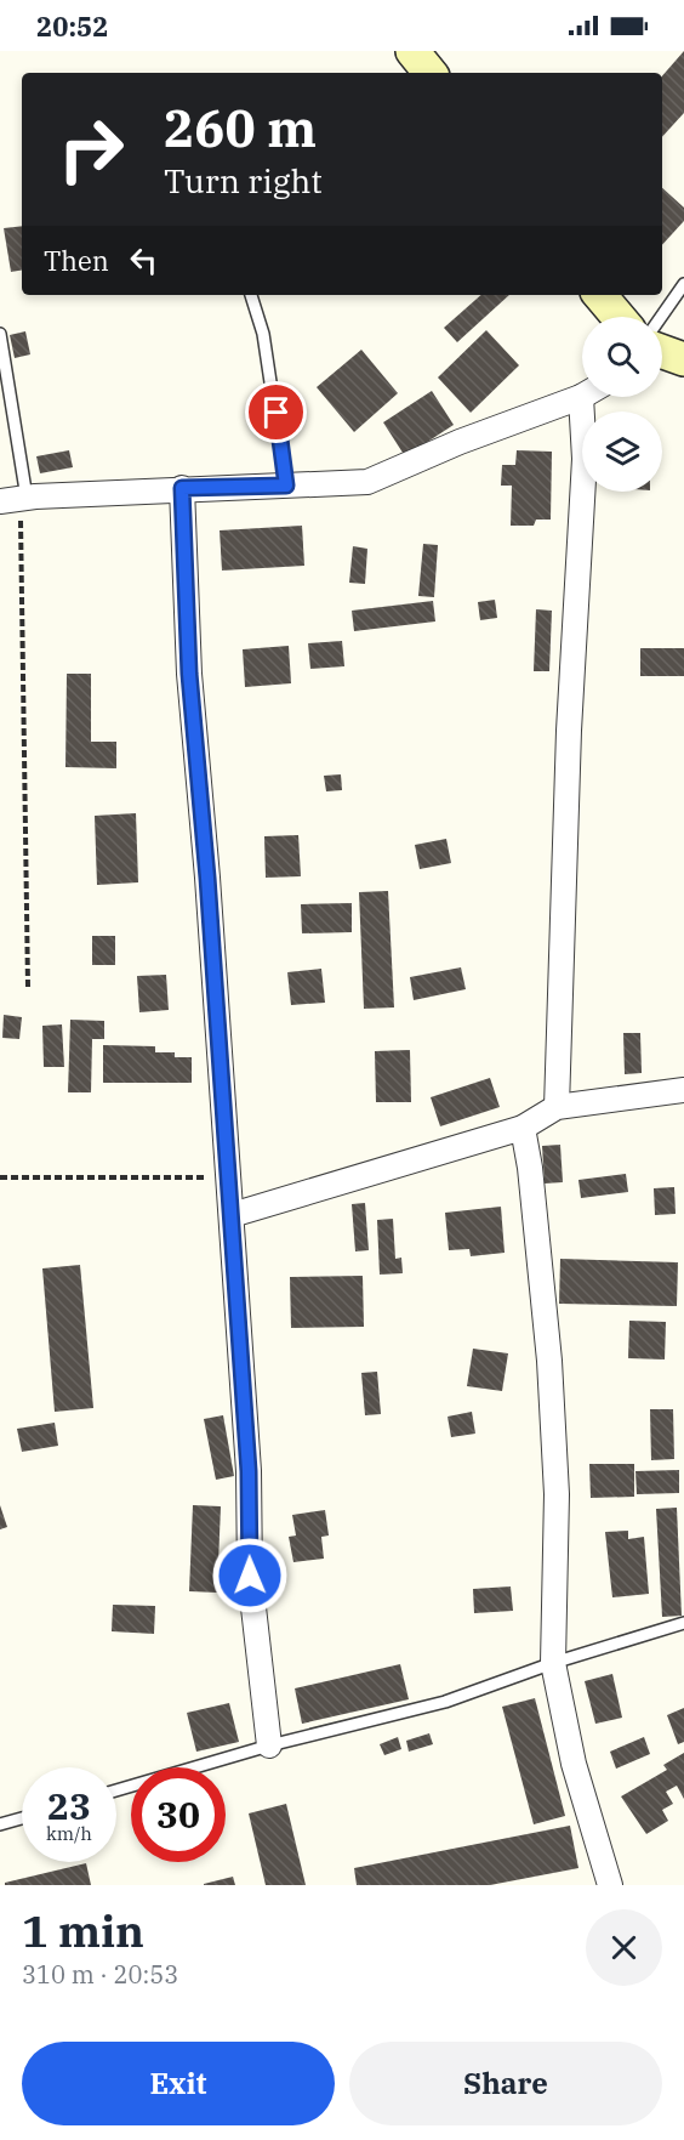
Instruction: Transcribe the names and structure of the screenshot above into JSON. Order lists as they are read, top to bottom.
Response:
{
  "page": {
    "status": "20:52",
    "turn": ["260 m", "Turn right"],
    "then": "Then",
    "speed": "23 km/h",
    "limit": "30",
    "heading": ["1 min", "310 m · 20:53"],
    "buttons": ["Exit", "Share"]
  }
}
